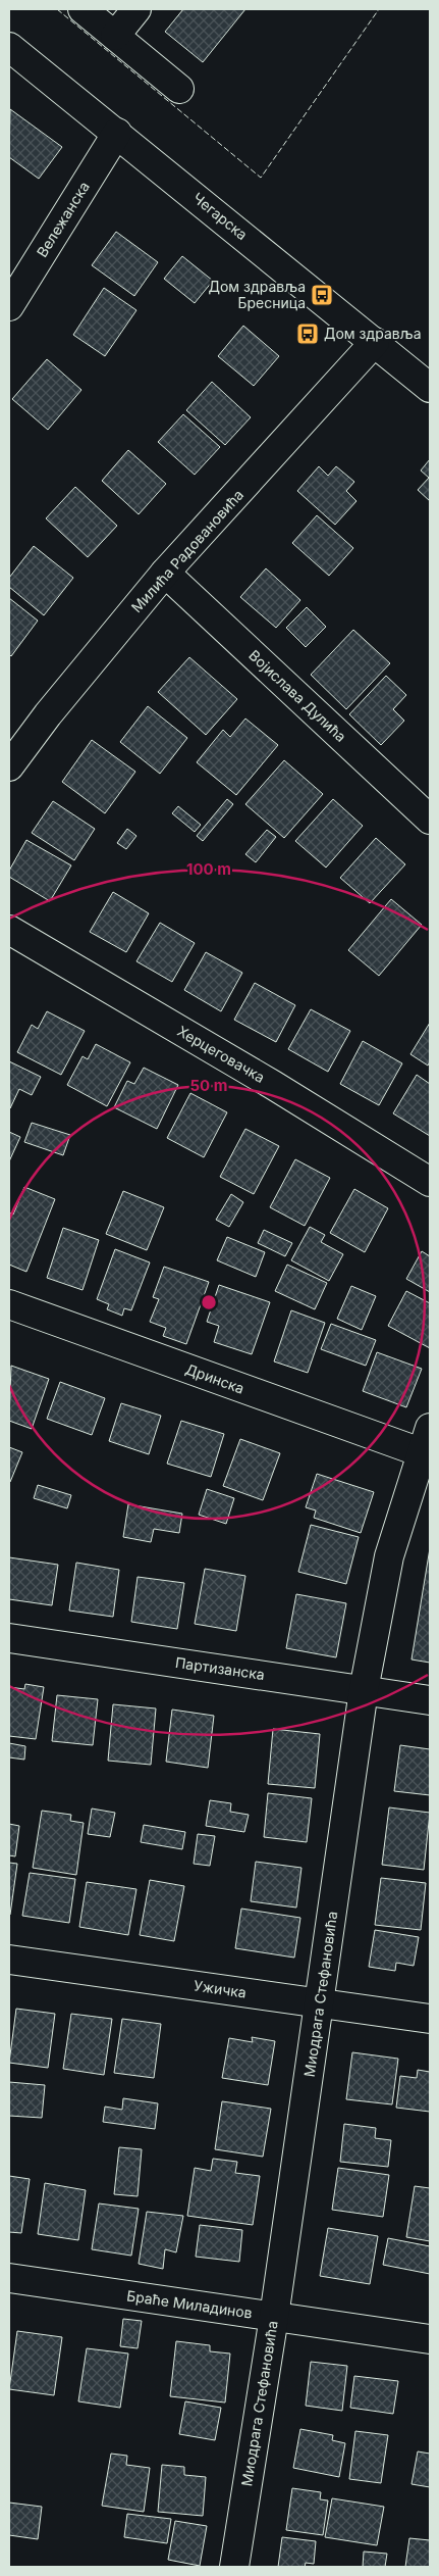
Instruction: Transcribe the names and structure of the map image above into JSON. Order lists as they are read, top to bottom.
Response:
{
  "streets": {
    "street": [
      "Чегарска",
      "Вележанска",
      "Милића Радовановића",
      "Војислава Дулића",
      "Херцеговачка",
      "Дринска",
      "Партизанска",
      "Ужичка",
      "Миодрага Стефановића",
      "Браће Миладинов"
    ]
  },
  "crossings": [
    ["Чегарска", "Вележанска"],
    ["Чегарска", "Милића Радовановића"],
    ["Милића Радовановића", "Војислава Дулића"],
    ["Дринска", "Миодрага Стефановића"],
    ["Партизанска", "Миодрага Стефановића"],
    ["Ужичка", "Миодрага Стефановића"],
    ["Миодрага Стефановића", "Браће Миладинов"]
  ],
  "places": {
    "bus stop": ["Дом здравља Бресница", "Дом здравља"]
  },
  "rings": ["100 m", "50 m"]
}
